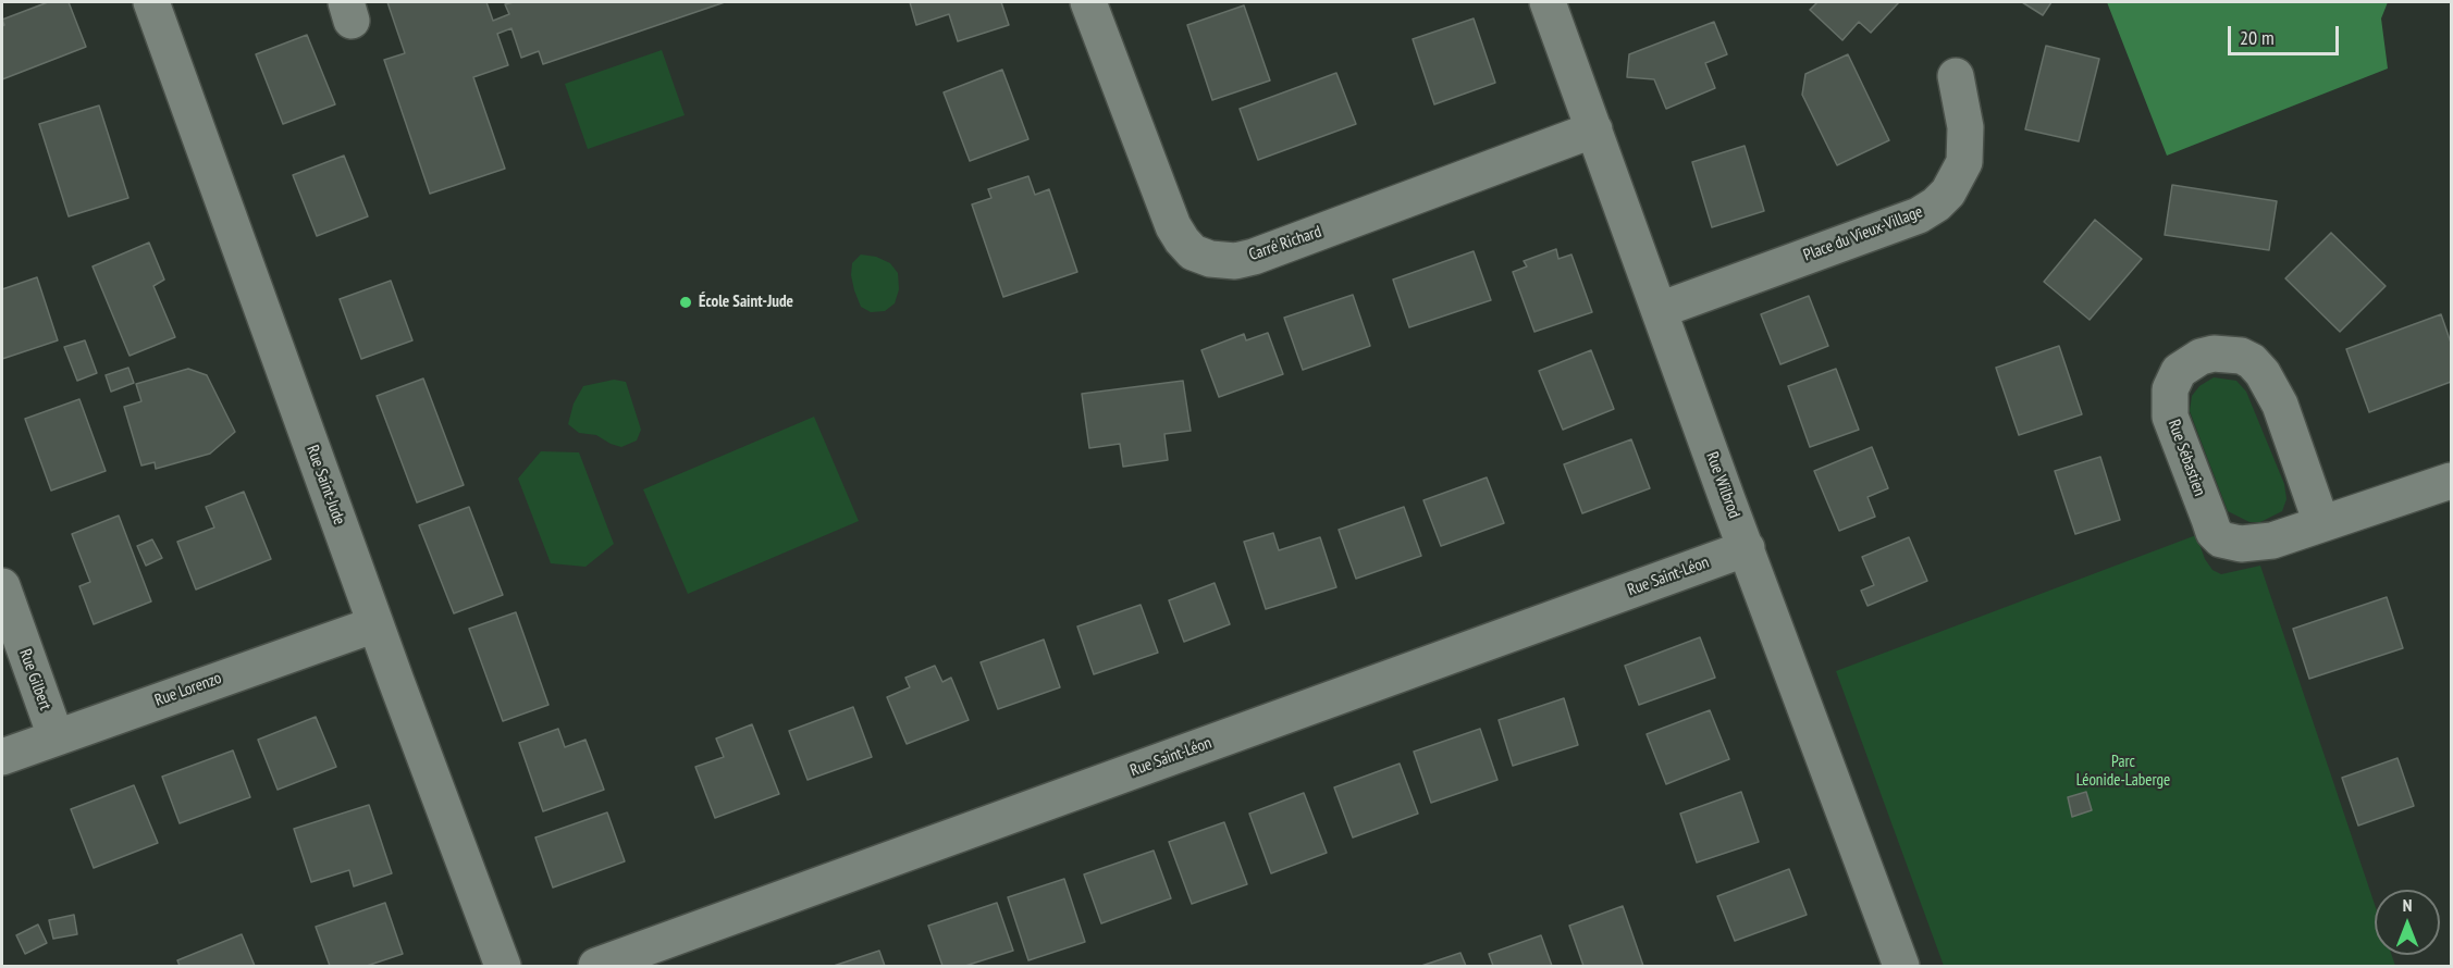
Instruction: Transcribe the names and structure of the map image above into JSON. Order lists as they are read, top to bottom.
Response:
{
  "streets": {
    "street": [
      "Place du Vieux-Village",
      "Carré Richard",
      "Rue Sébastien",
      "Rue Saint-Jude",
      "Rue Wilbrod",
      "Rue Saint-Léon",
      "Rue Gilbert",
      "Rue Lorenzo"
    ]
  },
  "crossings": [
    ["Place du Vieux-Village", "Rue Wilbrod"],
    ["Carré Richard", "Rue Wilbrod"],
    ["Rue Saint-Jude", "Rue Lorenzo"],
    ["Rue Wilbrod", "Rue Saint-Léon"],
    ["Rue Gilbert", "Rue Lorenzo"]
  ],
  "parks": ["Parc Léonide-Laberge"],
  "places": ["École Saint-Jude"],
  "scale_bar": "20 m",
  "north": "top"
}
